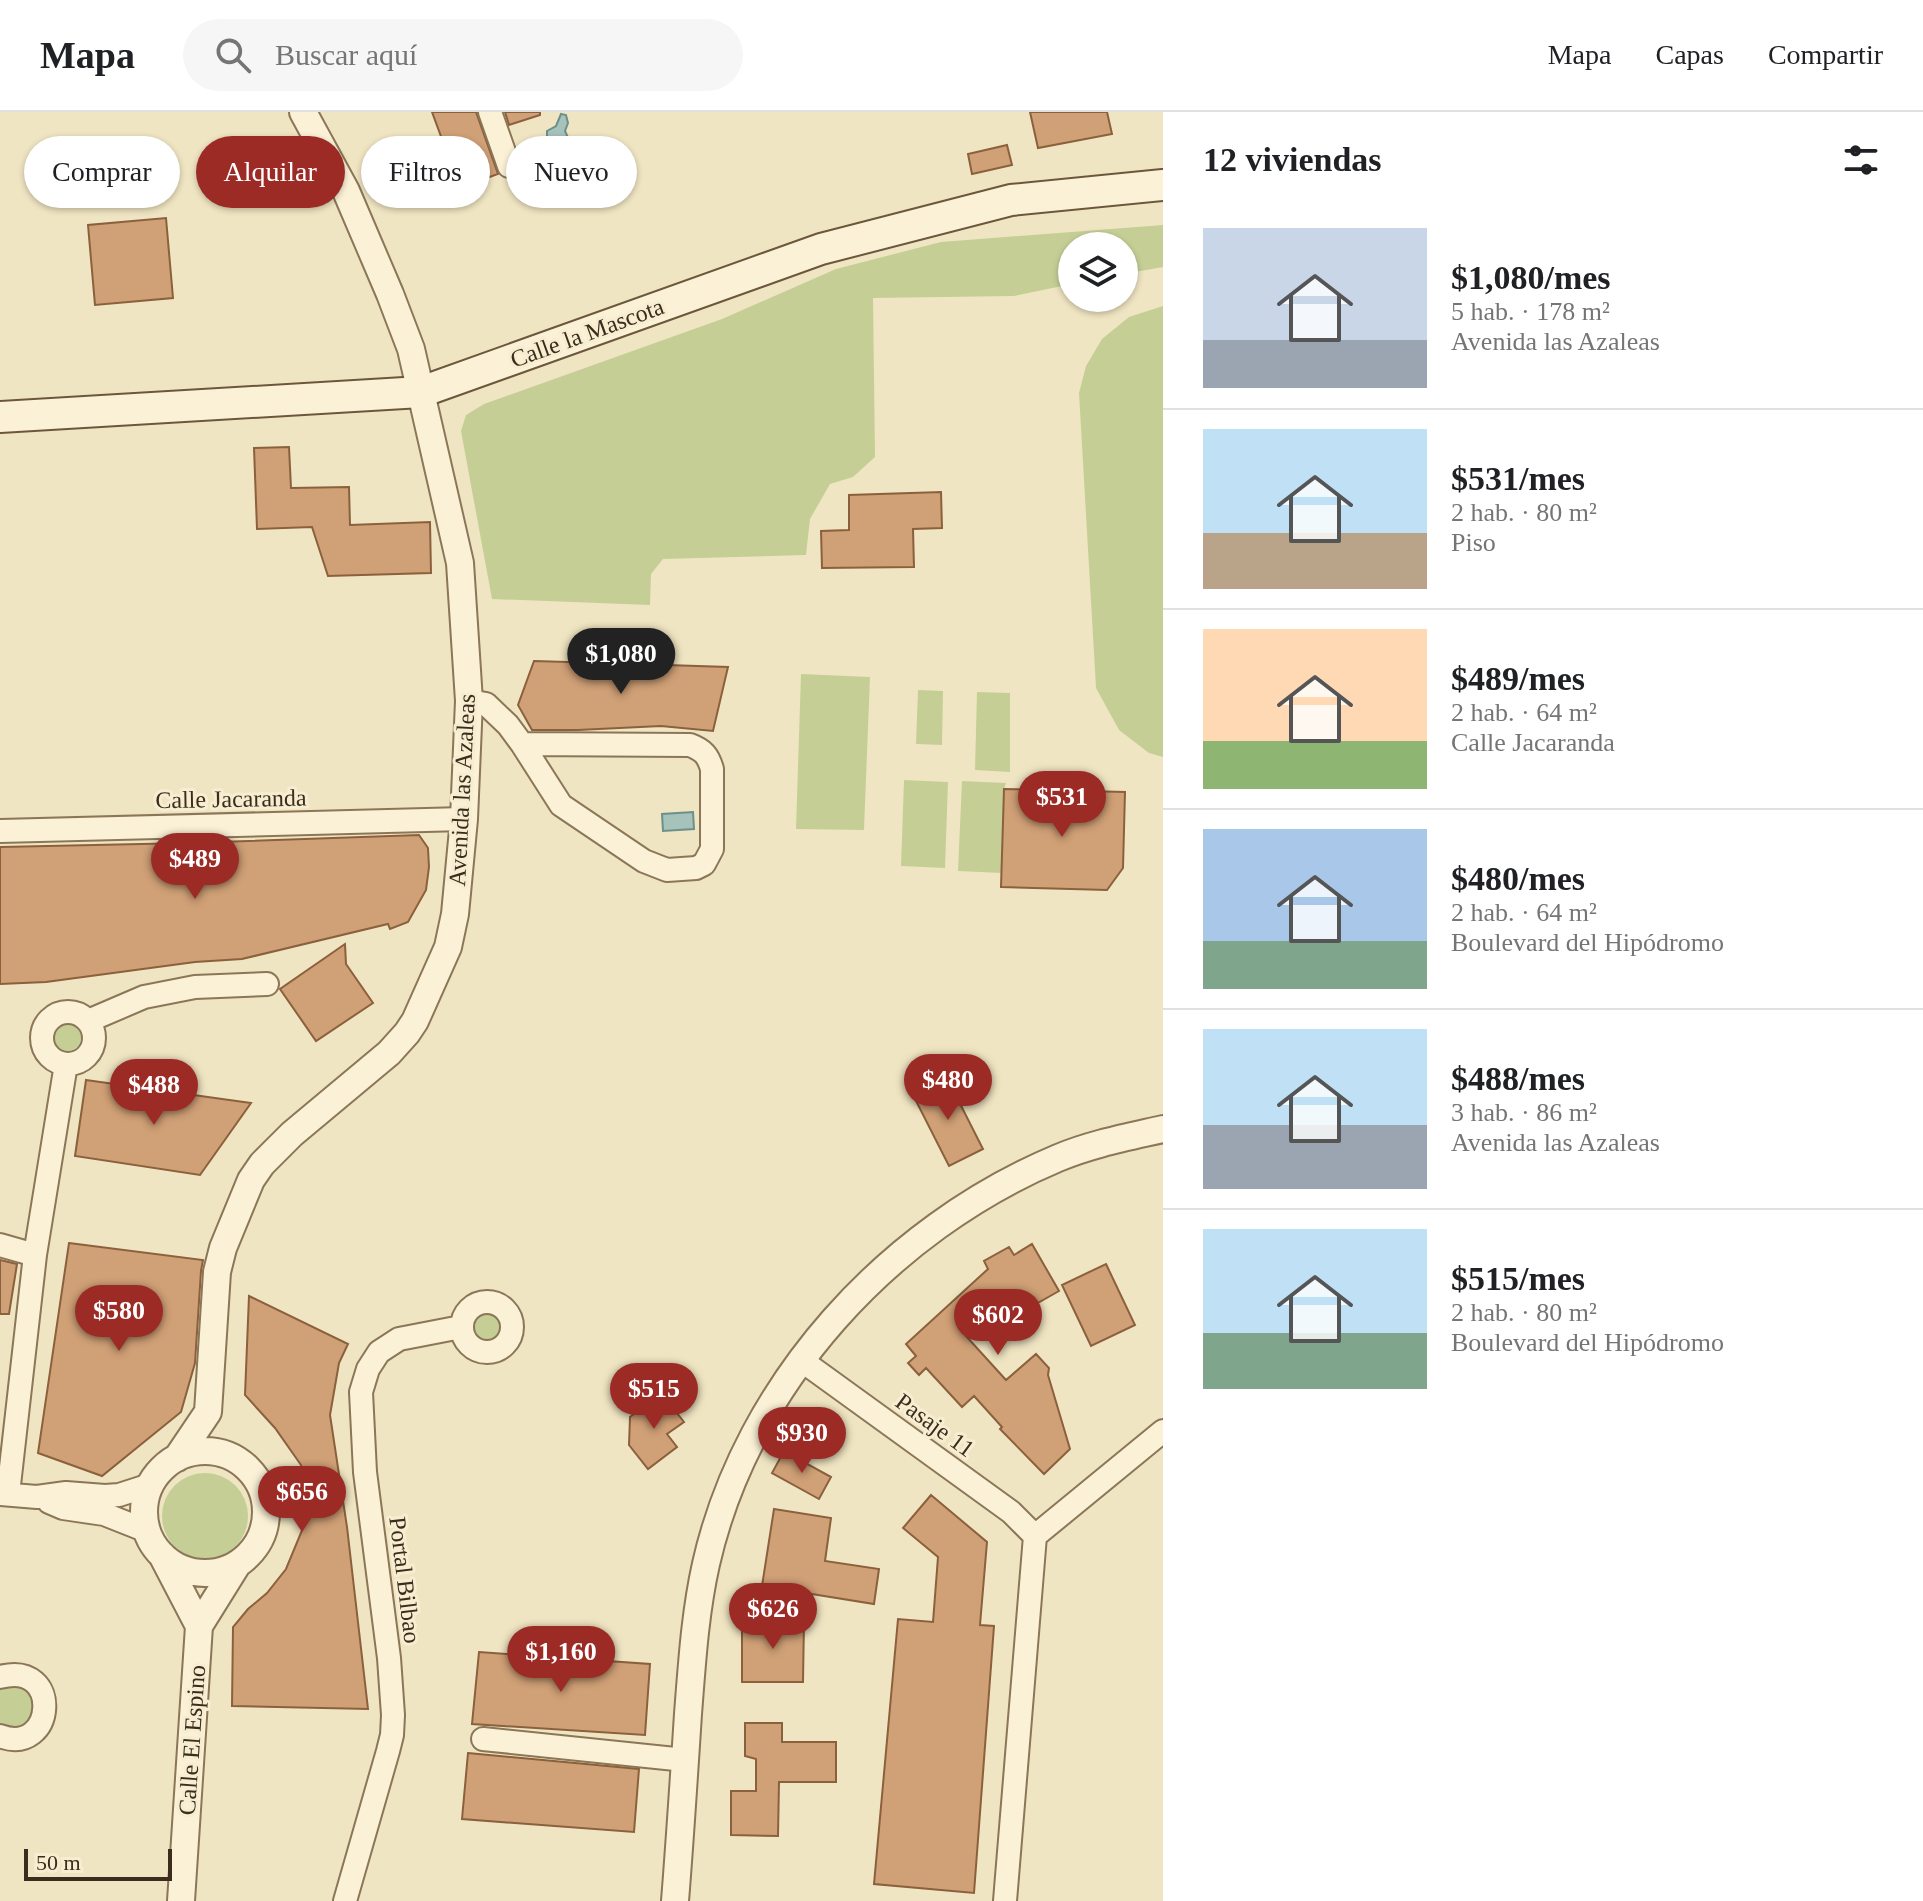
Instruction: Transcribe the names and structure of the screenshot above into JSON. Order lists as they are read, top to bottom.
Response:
{
  "streets": {
    "main road": ["Calle la Mascota"],
    "street": [
      "Avenida las Azaleas",
      "Calle Jacaranda",
      "Pasaje 11",
      "Portal Bilbao",
      "Calle El Espino"
    ]
  },
  "crossings": [
    ["Calle la Mascota", "Avenida las Azaleas"],
    ["Avenida las Azaleas", "Calle Jacaranda"]
  ],
  "scale_bar": "50 m",
  "page": {
    "header": "Mapa",
    "search": "Buscar aquí",
    "nav": ["Mapa", "Capas", "Compartir"],
    "heading": "12 viviendas",
    "chip": [
      "Comprar",
      "Alquilar",
      "Filtros",
      "Nuevo"
    ],
    "list": [
      {
        "name": "$1,080/mes",
        "note": "5 hab. · 178 m² · Avenida las Azaleas"
      },
      {
        "name": "$531/mes",
        "note": "2 hab. · 80 m² · Piso"
      },
      {
        "name": "$489/mes",
        "note": "2 hab. · 64 m² · Calle Jacaranda"
      },
      {
        "name": "$480/mes",
        "note": "2 hab. · 64 m² · Boulevard del Hipódromo"
      },
      {
        "name": "$488/mes",
        "note": "3 hab. · 86 m² · Avenida las Azaleas"
      },
      {
        "name": "$515/mes",
        "note": "2 hab. · 80 m² · Boulevard del Hipódromo"
      }
    ],
    "price": [
      "$1,080",
      "$531",
      "$489",
      "$480",
      "$488",
      "$580",
      "$602",
      "$515",
      "$930",
      "$656",
      "$626",
      "$1,160"
    ],
    "scale": "50 m"
  }
}
